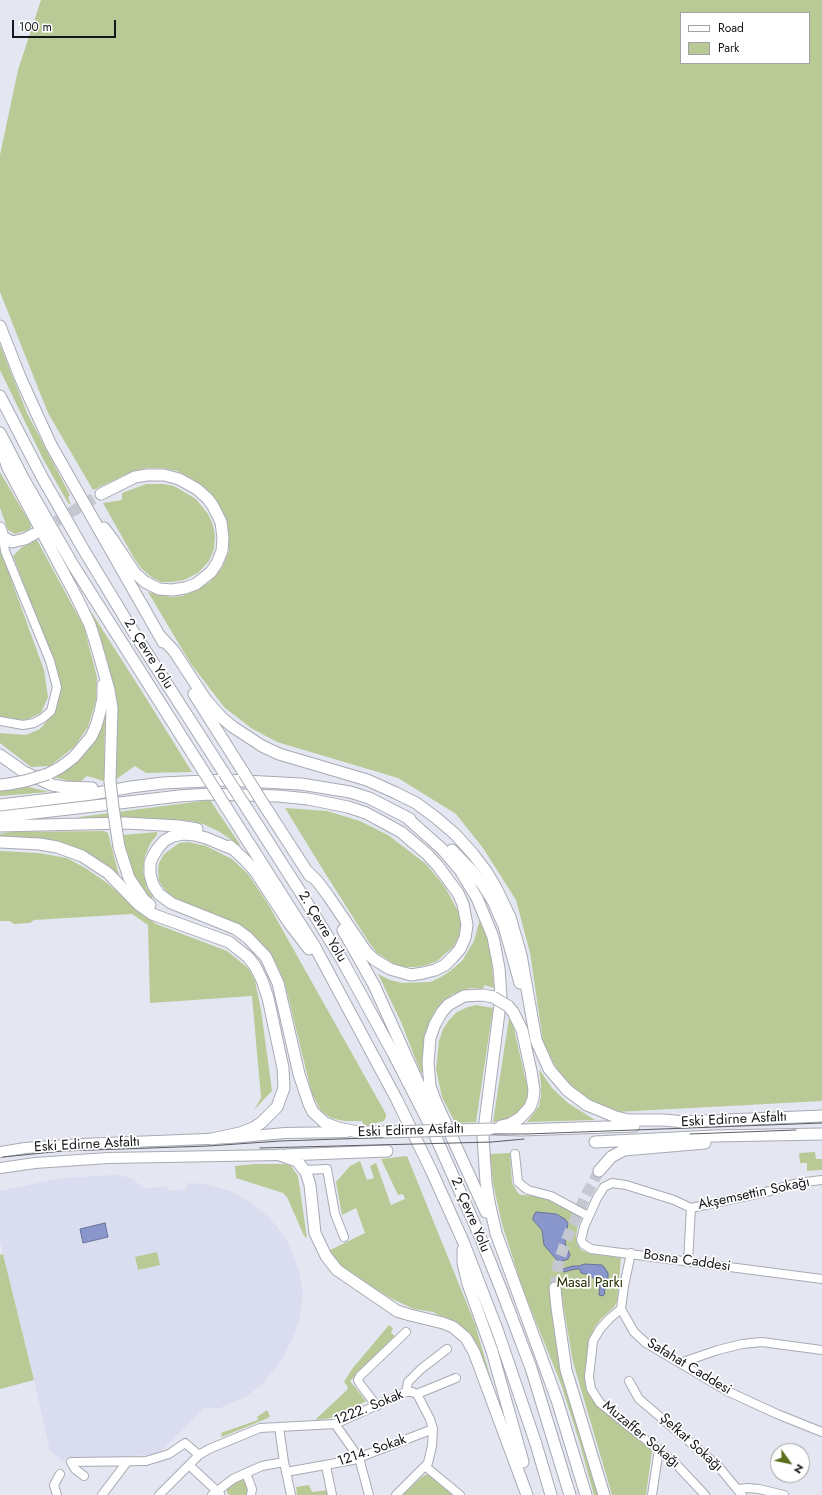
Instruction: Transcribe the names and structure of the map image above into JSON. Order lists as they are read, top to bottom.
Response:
{
  "streets": {
    "highway": ["2. Çevre Yolu", "Eski Edirne Asfaltı"],
    "street": [
      "Akşemsettin Sokağı",
      "Bosna Caddesi",
      "Safahat Caddesi",
      "1222. Sokak",
      "Muzaffer Sokağı",
      "Şefkat Sokağı",
      "1214. Sokak"
    ]
  },
  "crossings": [
    ["Akşemsettin Sokağı", "Bosna Caddesi"],
    ["Safahat Caddesi", "Muzaffer Sokağı"]
  ],
  "parks": ["Masal Parkı"],
  "legend": ["Road", "Park"],
  "scale_bar": "100 m",
  "north": "bottom right"
}
